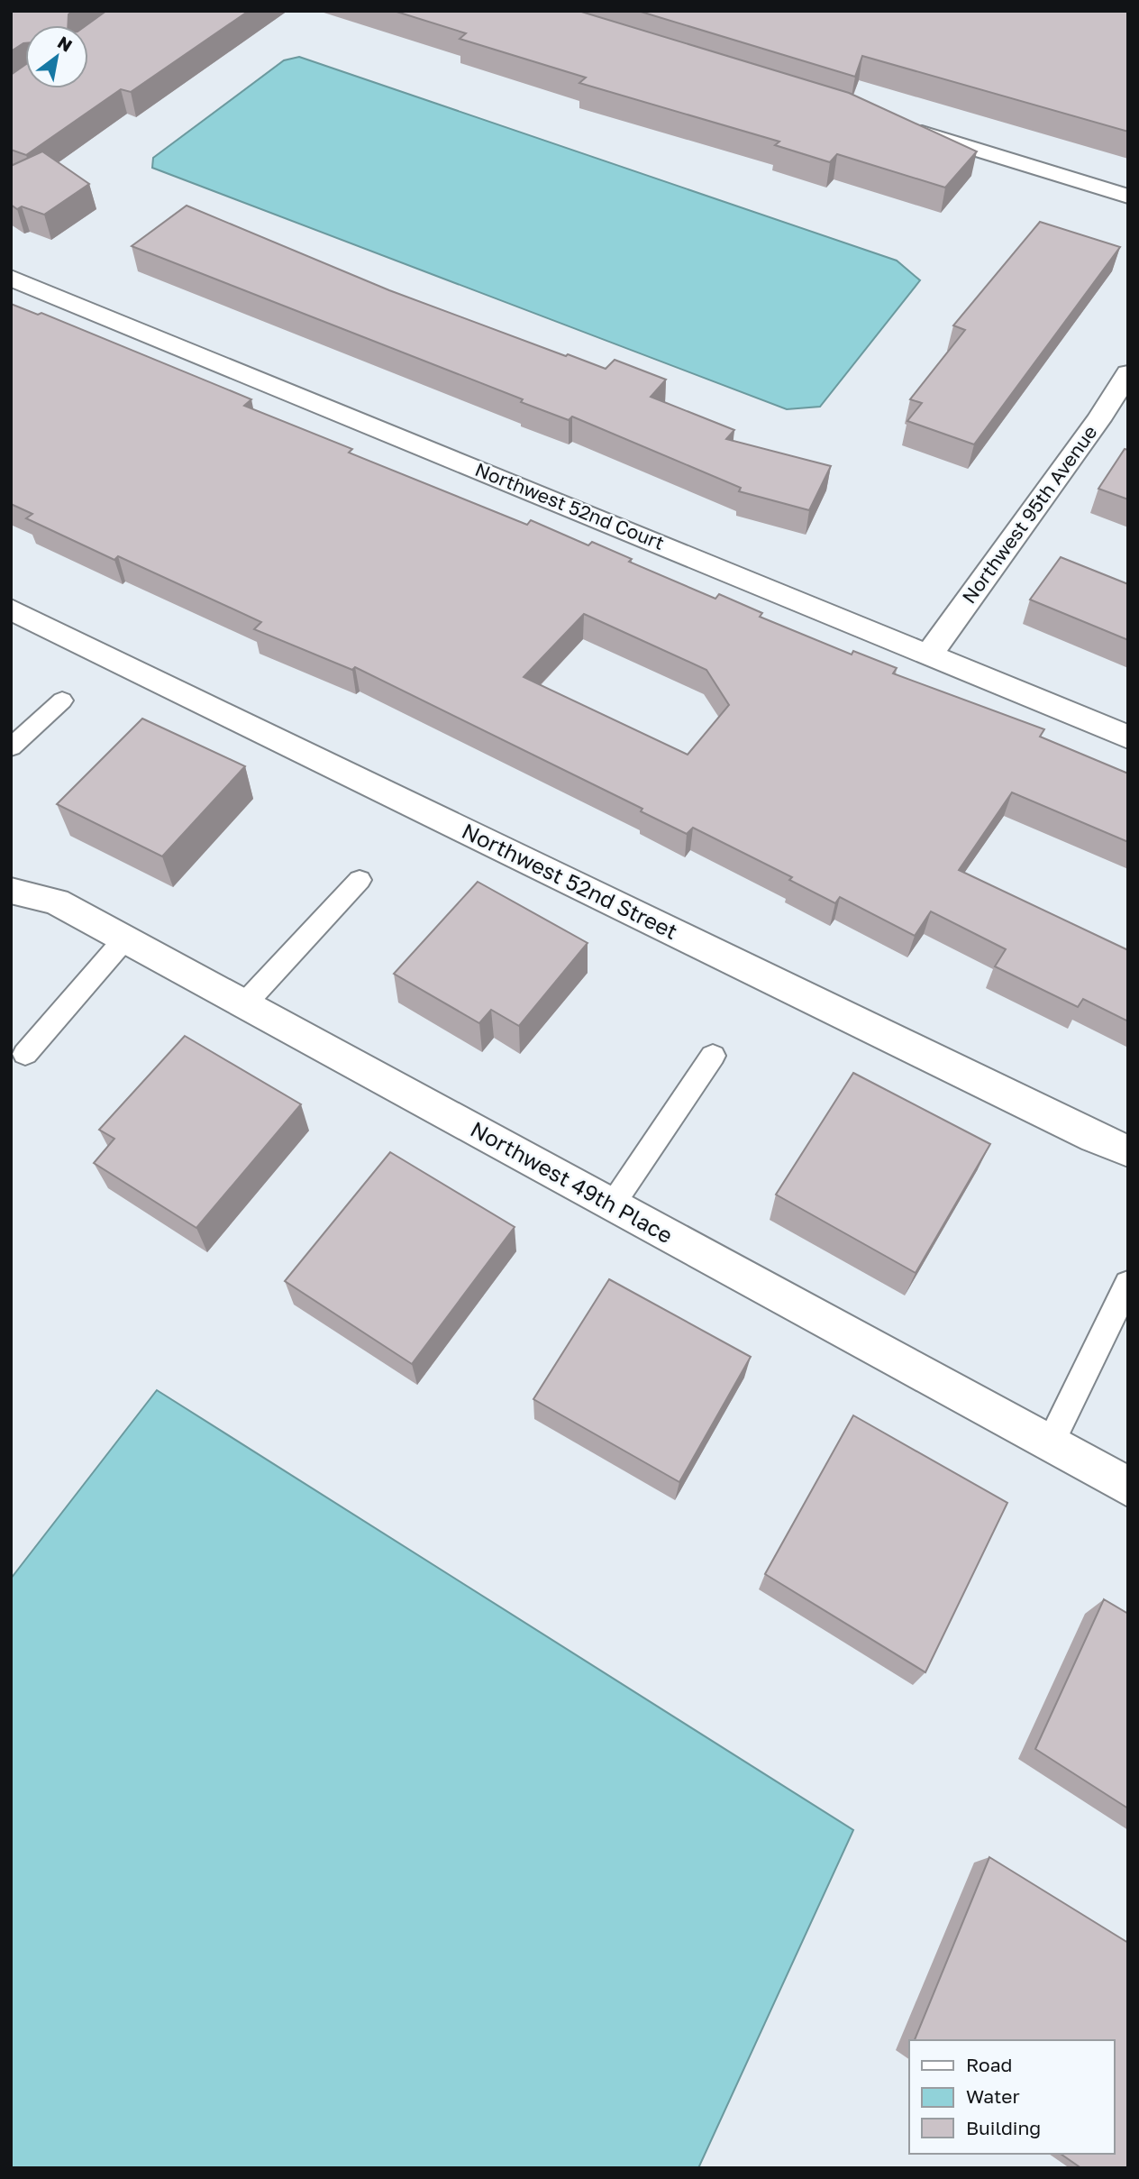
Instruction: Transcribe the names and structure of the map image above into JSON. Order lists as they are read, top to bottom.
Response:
{
  "streets": {
    "street": [
      "Northwest 52nd Court",
      "Northwest 95th Avenue",
      "Northwest 52nd Street",
      "Northwest 49th Place"
    ]
  },
  "crossings": [
    ["Northwest 52nd Court", "Northwest 95th Avenue"]
  ],
  "legend": ["Road", "Water", "Building"],
  "north": "top right"
}
